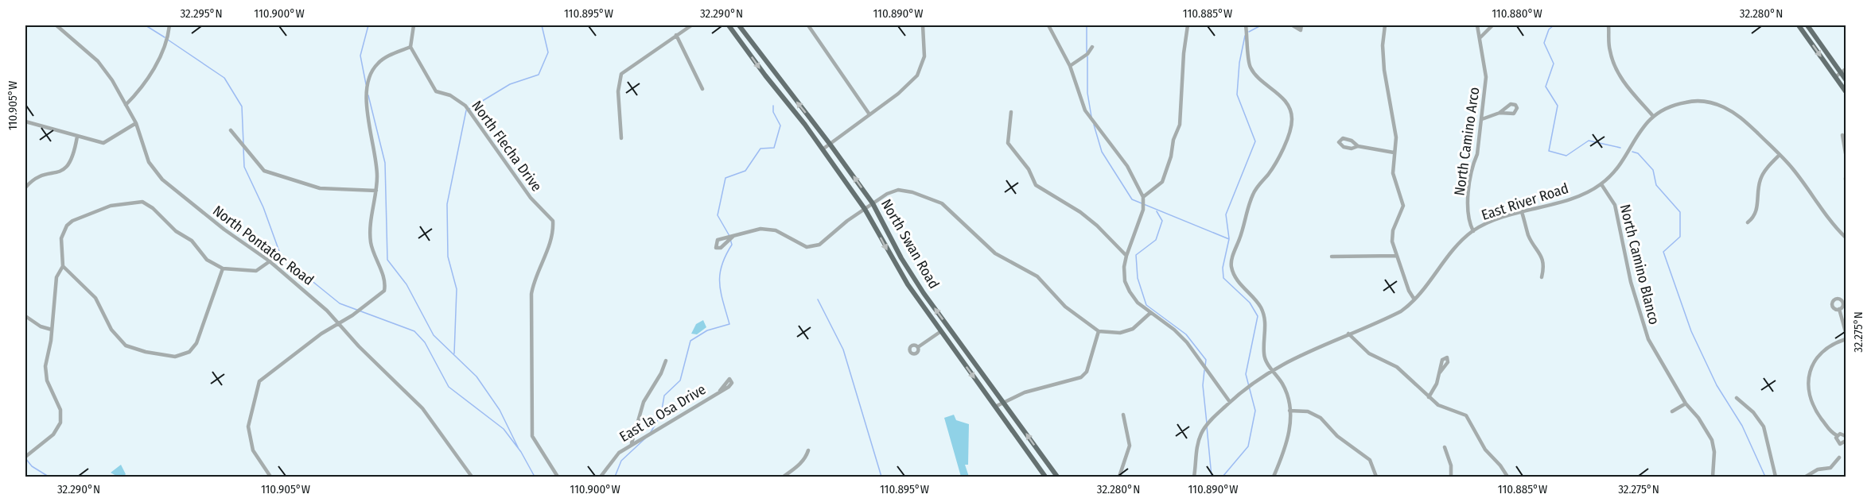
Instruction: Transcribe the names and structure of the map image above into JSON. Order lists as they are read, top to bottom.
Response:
{
  "streets": {
    "main road": ["North Swan Road"],
    "street": [
      "North Camino Arco",
      "North Flecha Drive",
      "East River Road",
      "North Pontatoc Road",
      "North Camino Blanco",
      "East la Osa Drive"
    ]
  },
  "crossings": [
    ["North Camino Arco", "East River Road"],
    ["East River Road", "North Camino Blanco"]
  ],
  "coordinates": [
    "32.295°N",
    "110.900°W",
    "110.895°W",
    "32.290°N",
    "110.890°W",
    "110.885°W",
    "110.880°W",
    "32.280°N",
    "110.905°W",
    "32.275°N"
  ]
}
